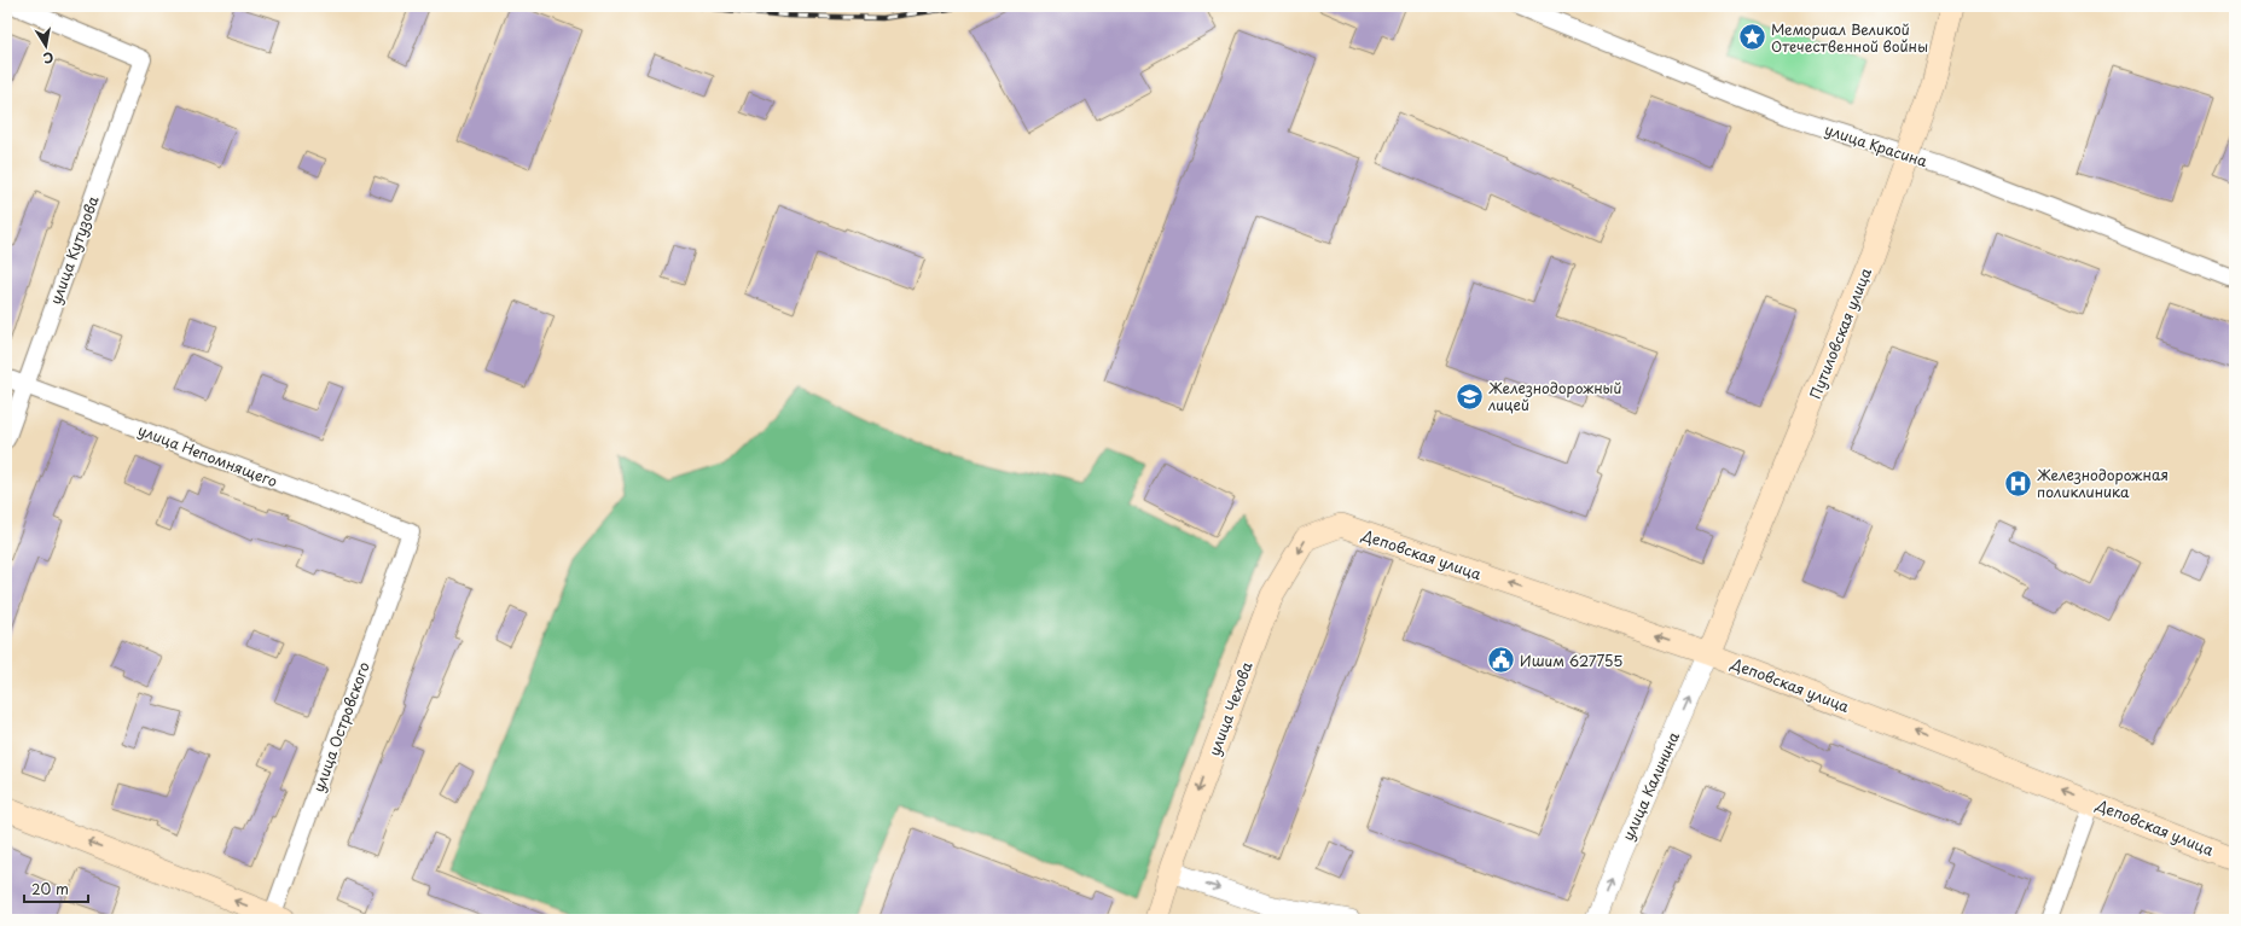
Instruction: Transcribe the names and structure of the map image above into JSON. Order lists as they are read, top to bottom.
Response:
{
  "streets": {
    "main road": ["Путиловская улица", "Деповская улица", "улица Чехова"],
    "street": [
      "улица Красина",
      "улица Кутузова",
      "улица Непомнящего",
      "улица Островского",
      "улица Калинина"
    ]
  },
  "crossings": [
    ["улица Кутузова", "улица Непомнящего"],
    ["Путиловская улица", "Деповская улица"],
    ["Путиловская улица", "улица Калинина"],
    ["улица Непомнящего", "улица Островского"],
    ["Деповская улица", "улица Чехова"],
    ["Деповская улица", "улица Калинина"]
  ],
  "one_way": ["Деповская улица", "улица Чехова", "улица Калинина"],
  "places": {
    "place": ["Мемориал Великой Отечественной войны"],
    "school or university": ["Железнодорожный лицей"],
    "hospital": ["Железнодорожная поликлиника"],
    "public building": ["Ишим 627755"]
  },
  "scale_bar": "20 m",
  "north": "bottom"
}
